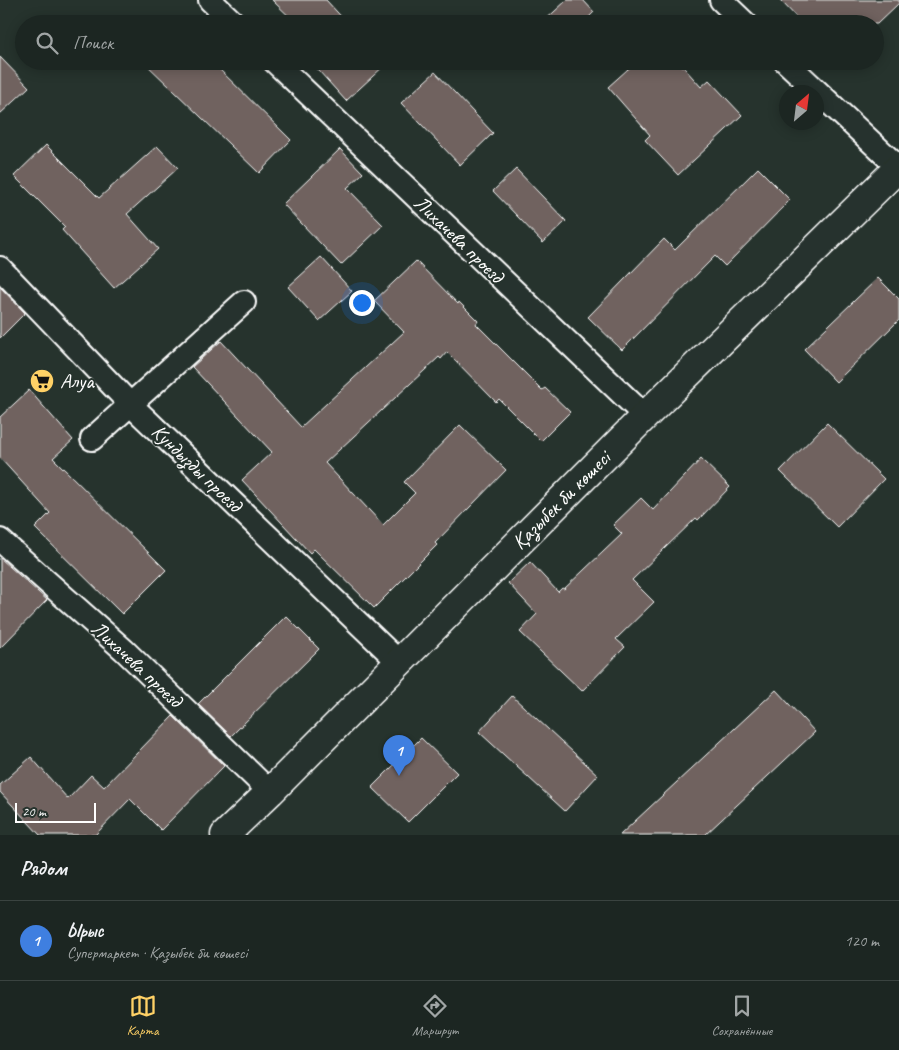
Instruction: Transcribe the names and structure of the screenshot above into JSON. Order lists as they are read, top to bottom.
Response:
{
  "streets": {
    "main road": ["Қазыбек би көшесі"],
    "street": ["Лихачева проезд", "Кундызды проезд"]
  },
  "crossings": [
    ["Лихачева проезд", "Қазыбек би көшесі"],
    ["Кундызды проезд", "Қазыбек би көшесі"]
  ],
  "places": {
    "supermarket": ["Алуа"]
  },
  "scale_bar": "20 m",
  "north": "top right",
  "page": {
    "search": "Поиск",
    "pins": "1",
    "scale": "20 m",
    "heading": "Рядом",
    "list": [
      {
        "mark": "1",
        "name": "Ырыс",
        "note": "Супермаркет · Қазыбек би көшесі",
        "value": "120 m"
      }
    ],
    "nav": ["Карта", "Маршрут", "Сохранённые"]
  }
}
